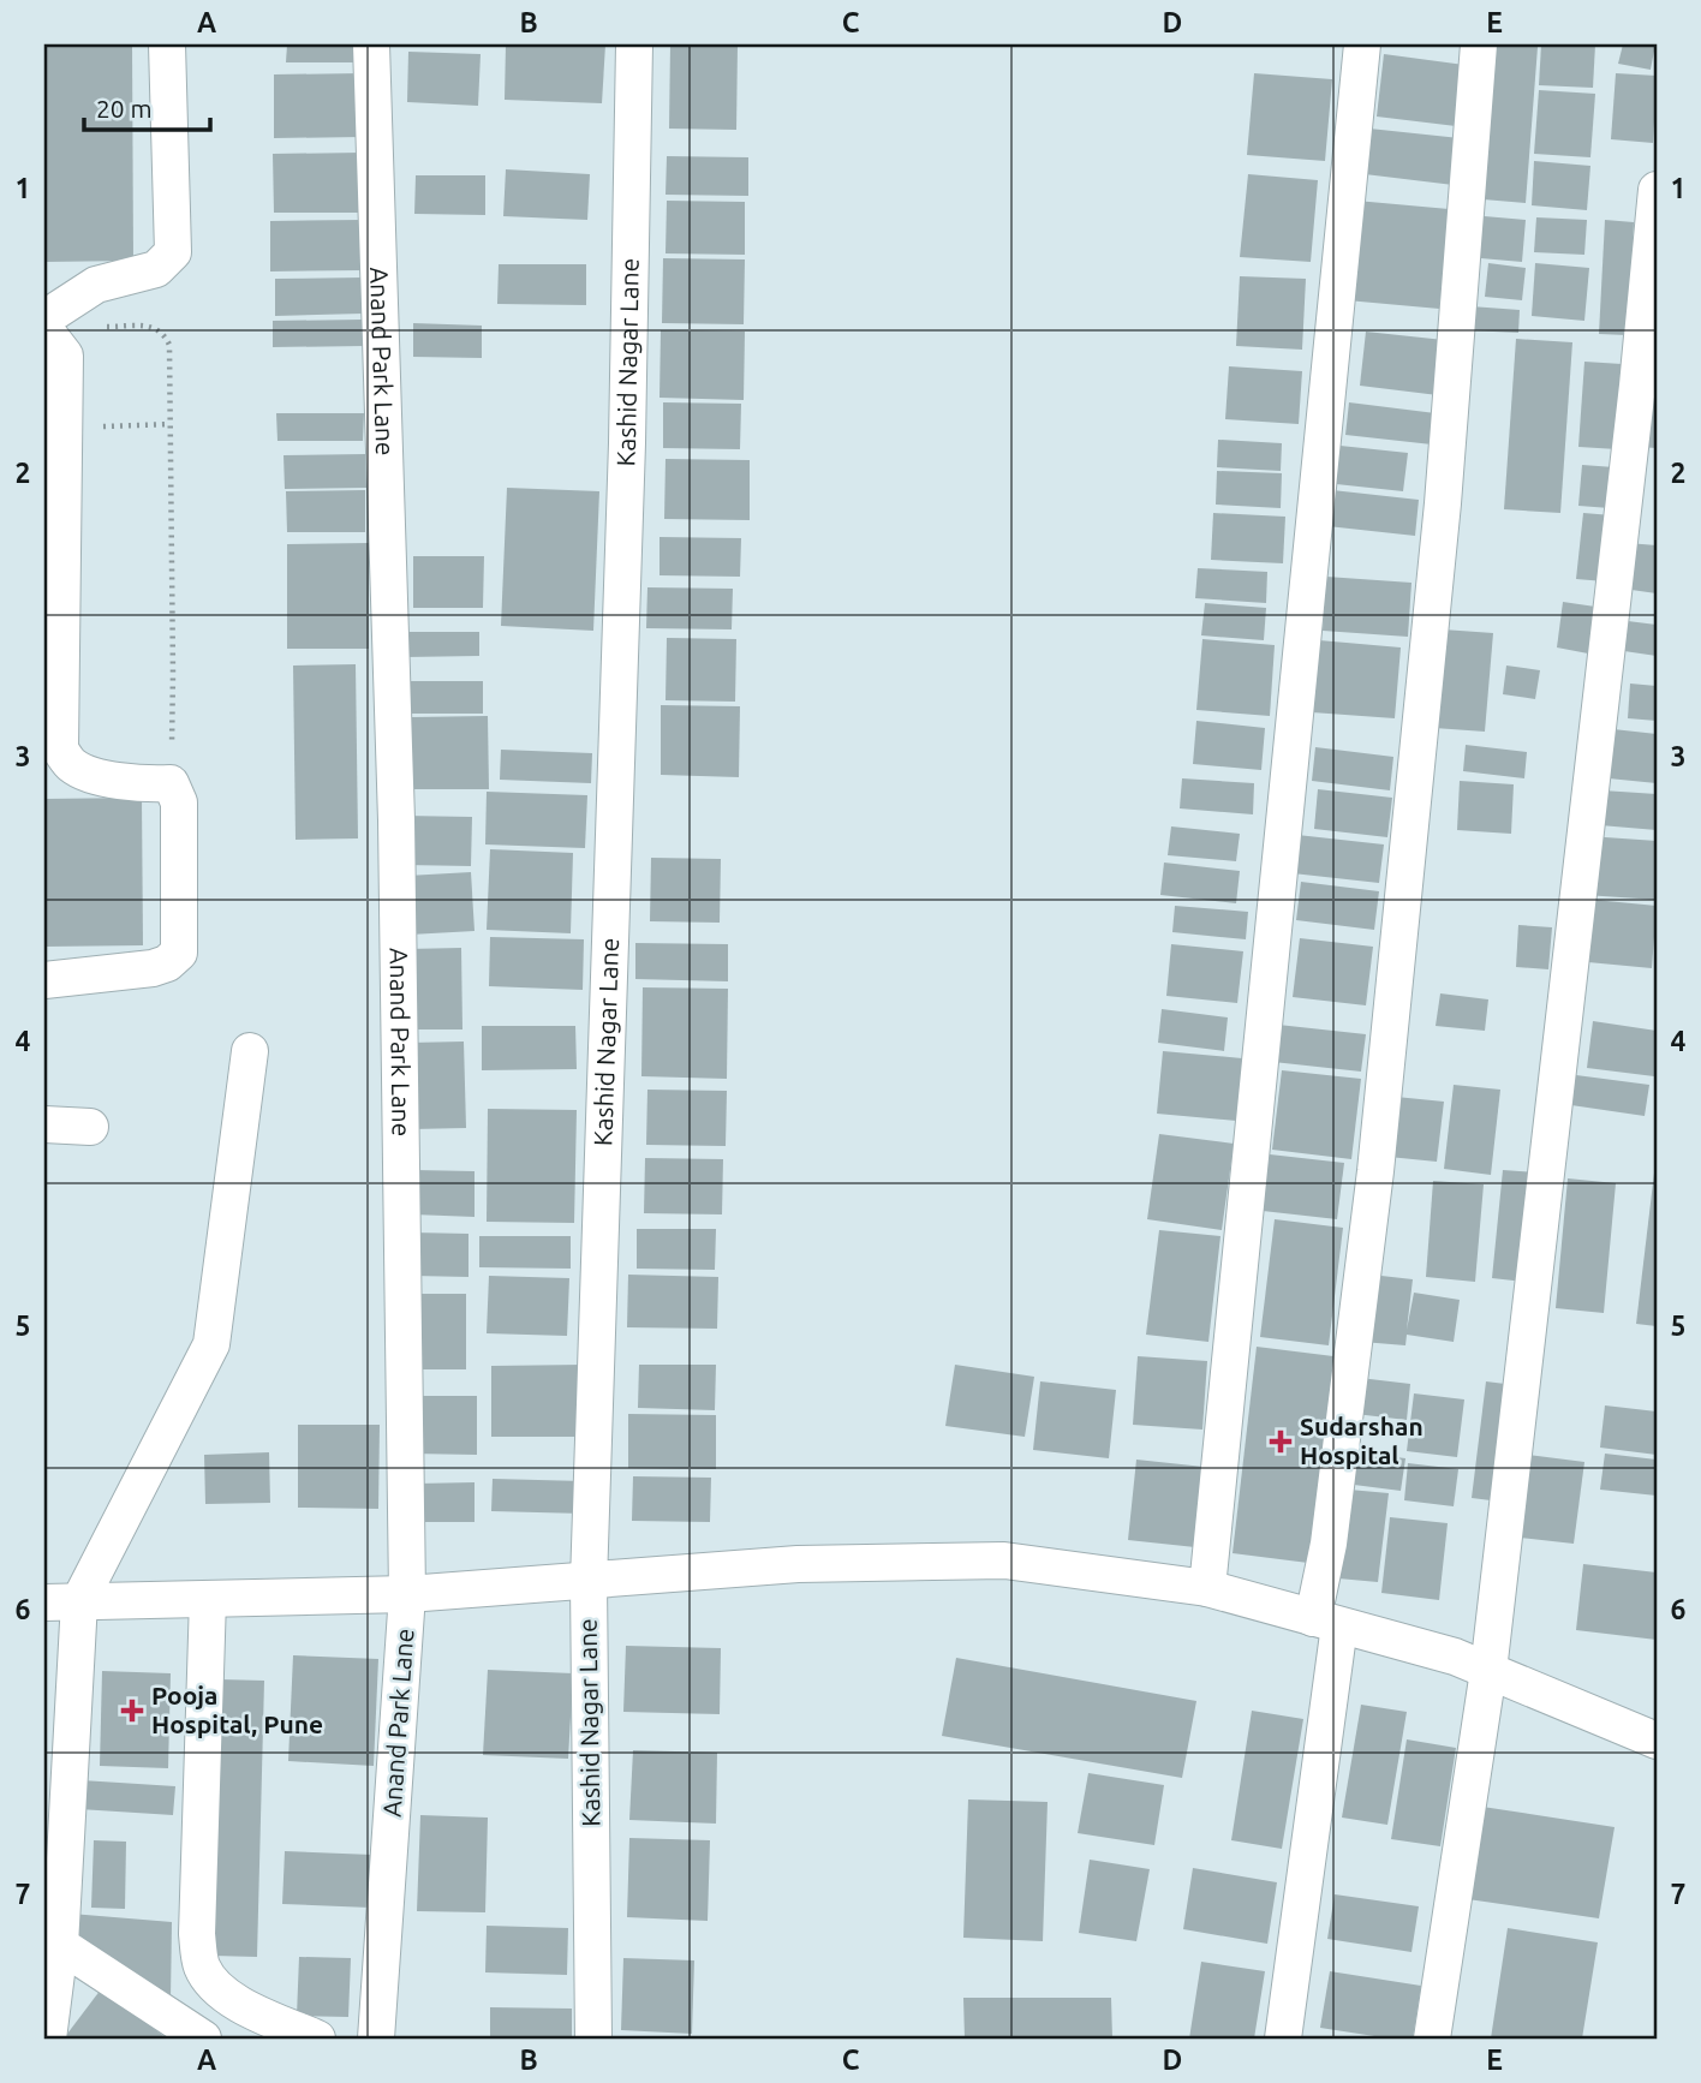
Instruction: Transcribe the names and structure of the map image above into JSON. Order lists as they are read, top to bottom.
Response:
{
  "streets": {
    "street": ["Kashid Nagar Lane", "Anand Park Lane"]
  },
  "places": {
    "health": ["Sudarshan Hospital", "Pooja Hospital, Pune"]
  },
  "scale_bar": "20 m",
  "grid": {
    "columns": [
      "A",
      "B",
      "C",
      "D",
      "E"
    ],
    "rows": [
      "1",
      "2",
      "3",
      "4",
      "5",
      "6",
      "7"
    ]
  }
}
